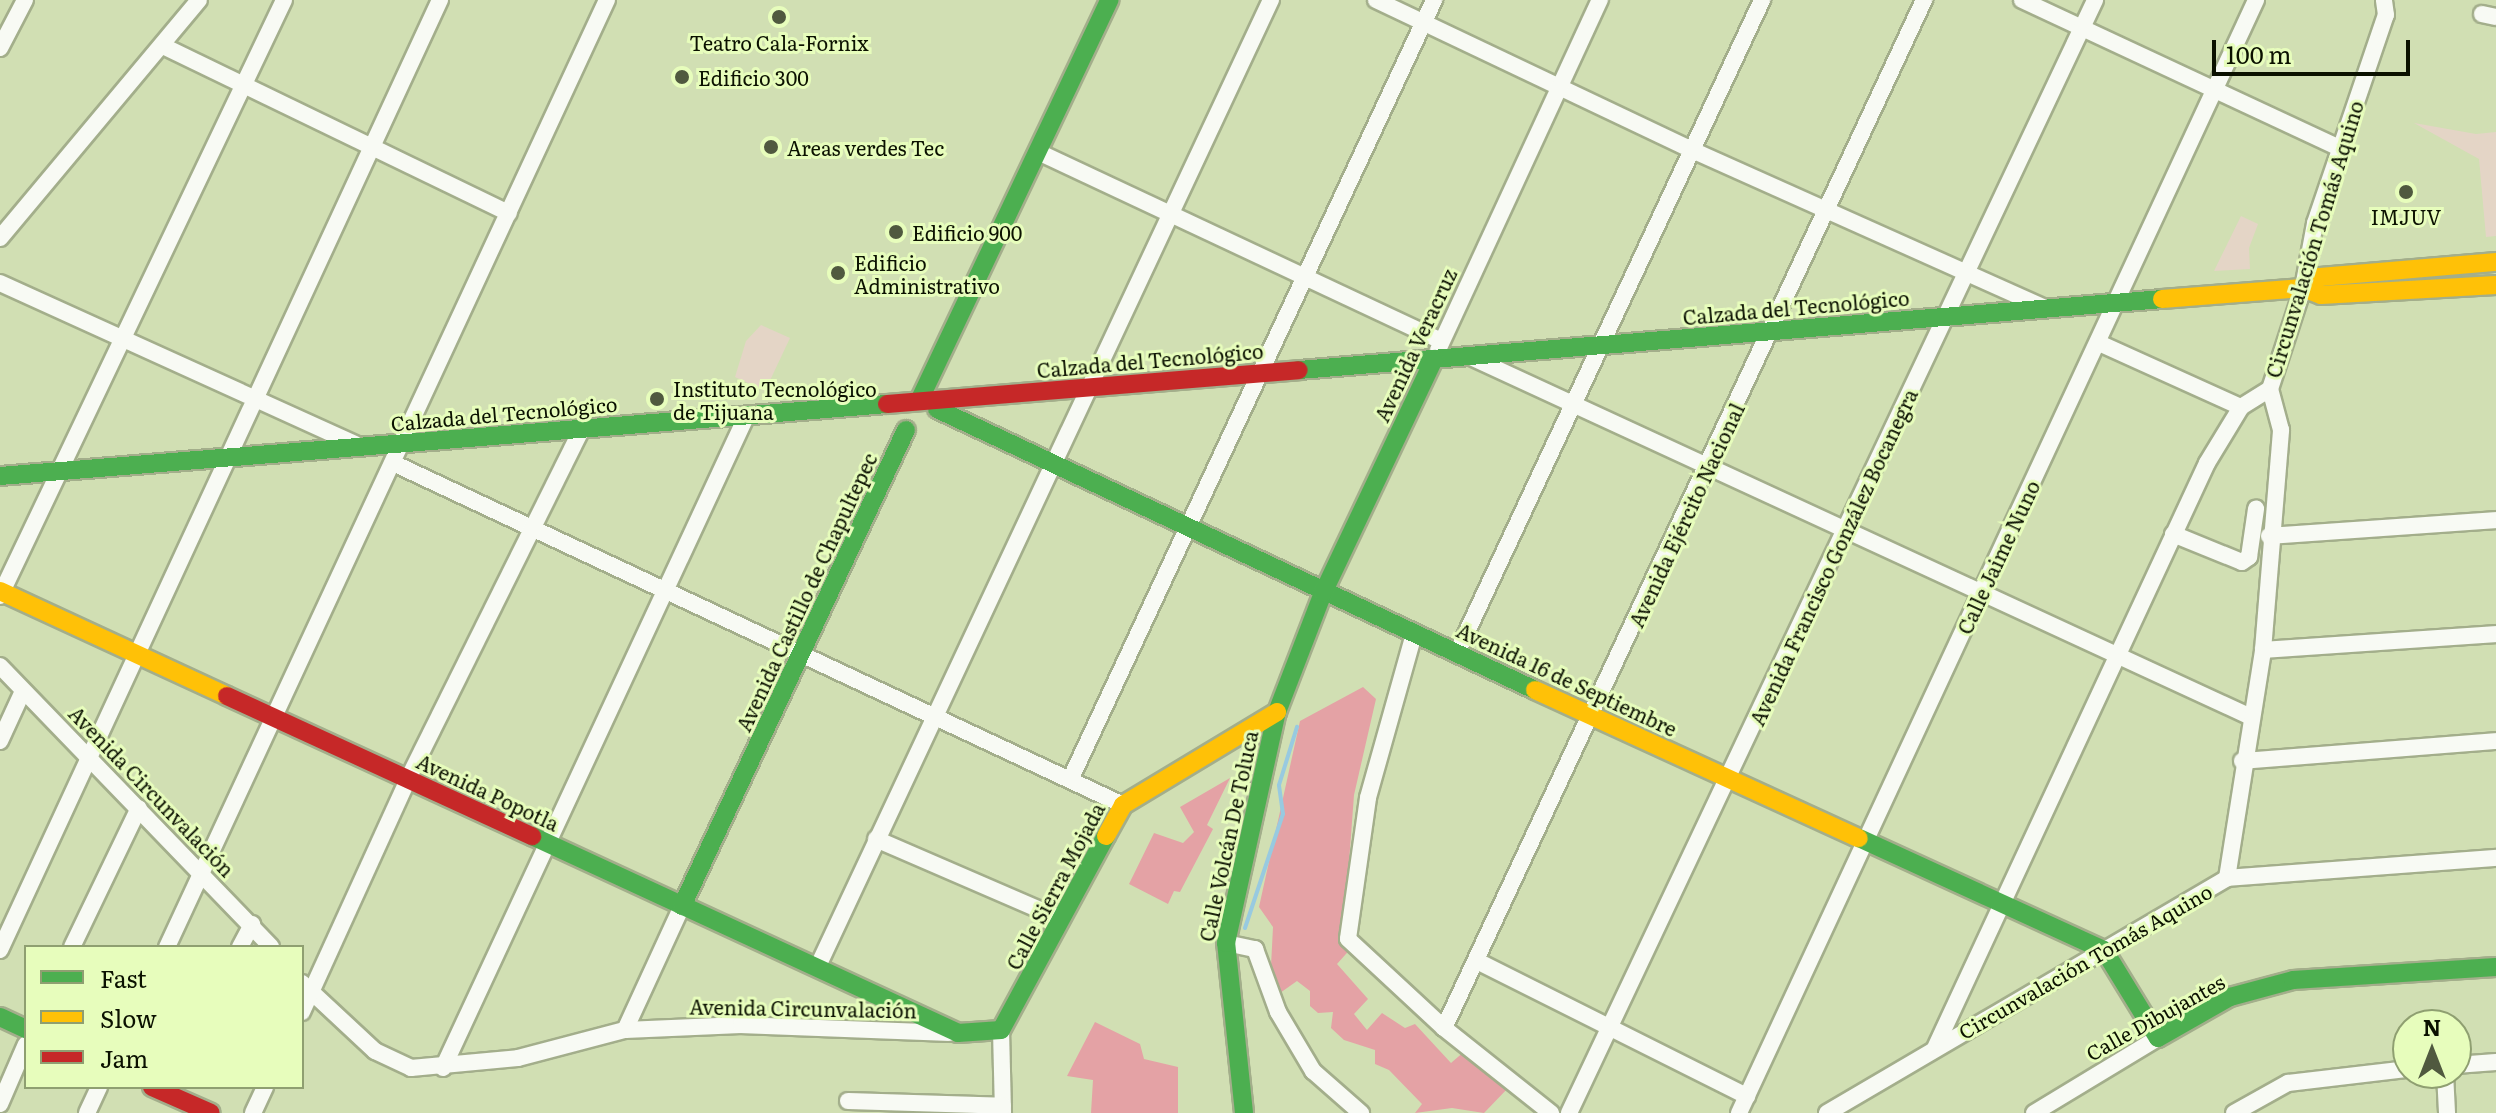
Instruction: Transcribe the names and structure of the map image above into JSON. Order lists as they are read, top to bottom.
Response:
{
  "streets": {
    "street": [
      "Circunvalación Tomás Aquino",
      "Calzada del Tecnológico",
      "Avenida Veracruz",
      "Avenida Ejército Nacional",
      "Avenida Francisco González Bocanegra",
      "Calle Jaime Nuno",
      "Avenida Castillo de Chapultepec",
      "Avenida 16 de Septiembre",
      "Avenida Circunvalación",
      "Avenida Popotla",
      "Calle Volcán De Toluca",
      "Calle Sierra Mojada",
      "Calle Dibujantes"
    ]
  },
  "crossings": [
    ["Circunvalación Tomás Aquino", "Calzada del Tecnológico"],
    ["Circunvalación Tomás Aquino", "Avenida 16 de Septiembre"],
    ["Calzada del Tecnológico", "Avenida Veracruz"],
    ["Calzada del Tecnológico", "Avenida Ejército Nacional"],
    ["Calzada del Tecnológico", "Avenida Francisco González Bocanegra"],
    ["Calzada del Tecnológico", "Calle Jaime Nuno"],
    ["Calzada del Tecnológico", "Avenida Castillo de Chapultepec"],
    ["Calzada del Tecnológico", "Avenida 16 de Septiembre"],
    ["Avenida Veracruz", "Avenida 16 de Septiembre"],
    ["Avenida Veracruz", "Calle Volcán De Toluca"],
    ["Avenida Veracruz", "Calle Sierra Mojada"],
    ["Avenida Ejército Nacional", "Avenida 16 de Septiembre"],
    ["Avenida Francisco González Bocanegra", "Avenida 16 de Septiembre"],
    ["Calle Jaime Nuno", "Avenida 16 de Septiembre"],
    ["Avenida Castillo de Chapultepec", "Avenida 16 de Septiembre"],
    ["Avenida Castillo de Chapultepec", "Avenida Circunvalación"],
    ["Avenida Castillo de Chapultepec", "Avenida Popotla"],
    ["Avenida Circunvalación", "Avenida Popotla"],
    ["Avenida Circunvalación", "Calle Sierra Mojada"],
    ["Calle Volcán De Toluca", "Calle Sierra Mojada"]
  ],
  "places": [
    "Teatro Cala-Fornix",
    "Edificio 300",
    "Areas verdes Tec",
    "IMJUV",
    "Edificio 900",
    "Edificio Administrativo",
    "Instituto Tecnológico de Tijuana"
  ],
  "legend": ["Fast", "Slow", "Jam"],
  "scale_bar": "100 m",
  "north": "top"
}
